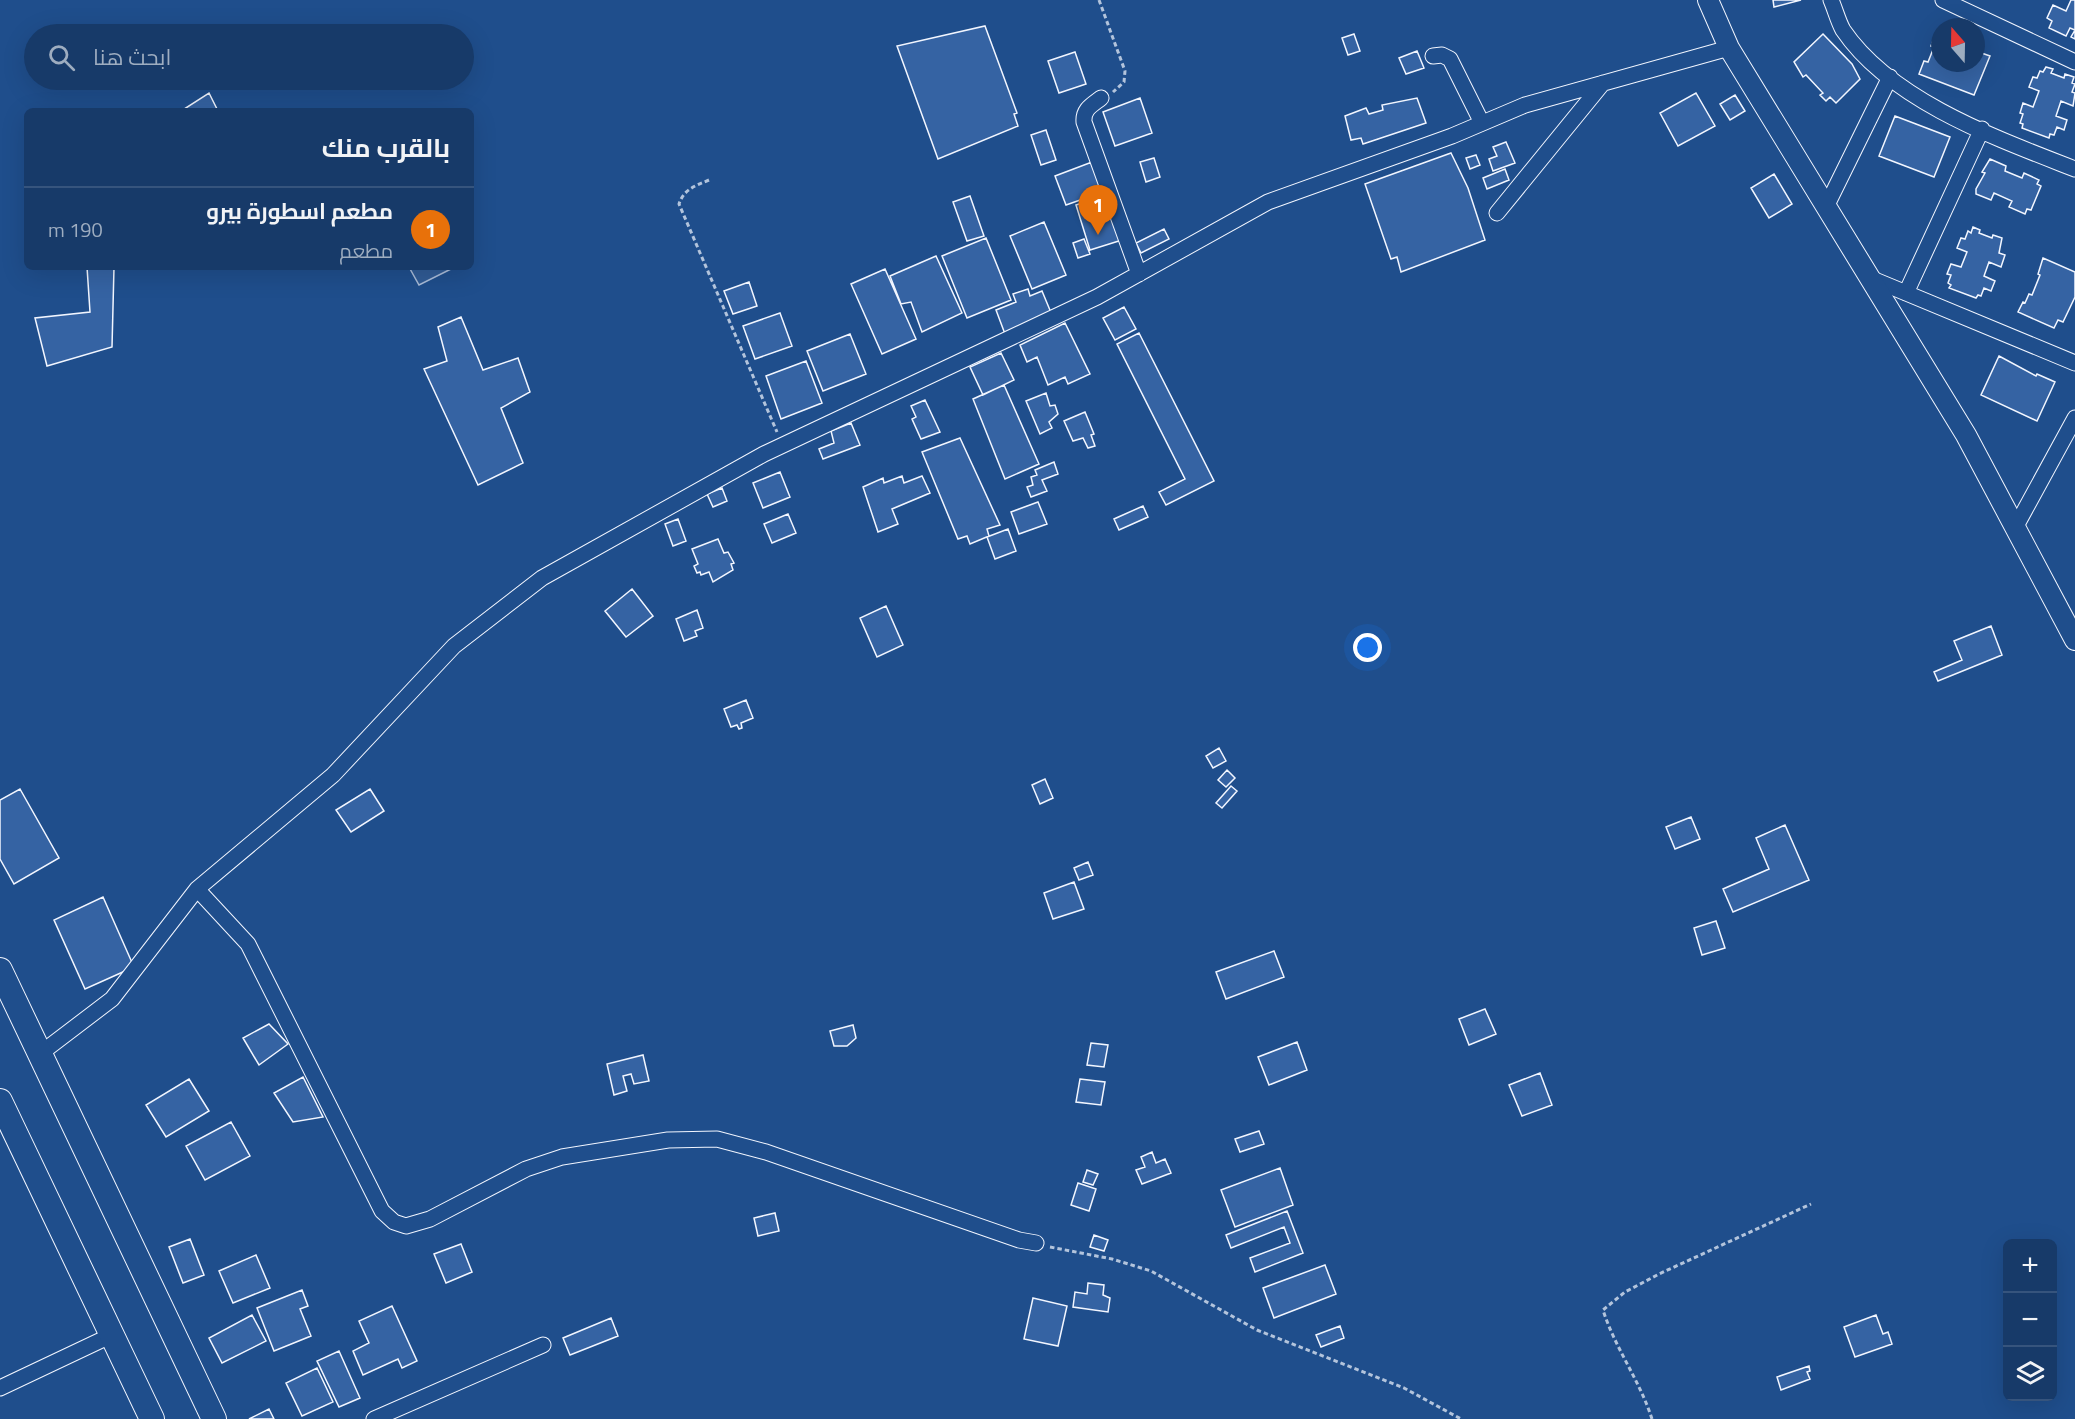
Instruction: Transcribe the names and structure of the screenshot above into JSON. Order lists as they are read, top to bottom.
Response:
{
  "north": "top",
  "page": {
    "search": "ابحث هنا",
    "heading": "بالقرب منك",
    "pins": "1",
    "list": [
      {
        "mark": "1",
        "name": "مطعم اسطورة بيرو",
        "note": "مطعم",
        "value": "190 m"
      }
    ],
    "map_buttons": ["+", "−"]
  }
}
